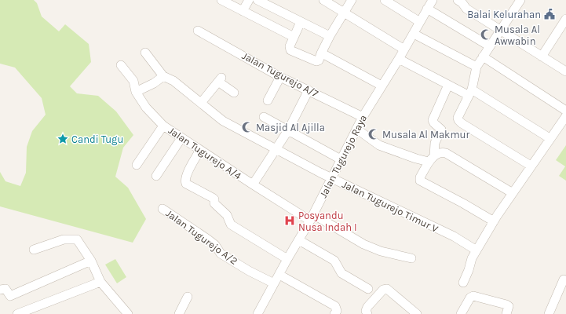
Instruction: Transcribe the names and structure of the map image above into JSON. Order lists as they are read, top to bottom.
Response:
{
  "streets": {
    "street": [
      "Jalan Tugurejo A/7",
      "Jalan Tugurejo A/4",
      "Jalan Tugurejo Raya",
      "Jalan Tugurejo Timur V",
      "Jalan Tugurejo A/2"
    ]
  },
  "crossings": [
    ["Jalan Tugurejo A/7", "Jalan Tugurejo Raya"],
    ["Jalan Tugurejo A/4", "Jalan Tugurejo Raya"],
    ["Jalan Tugurejo Raya", "Jalan Tugurejo Timur V"],
    ["Jalan Tugurejo Raya", "Jalan Tugurejo A/2"]
  ],
  "places": {
    "public building": ["Balai Kelurahan"],
    "mosque": ["Musala Al Awwabin", "Masjid Al Ajilla", "Musala Al Makmur"],
    "place": ["Candi Tugu"],
    "hospital": ["Posyandu Nusa Indah I"]
  }
}
